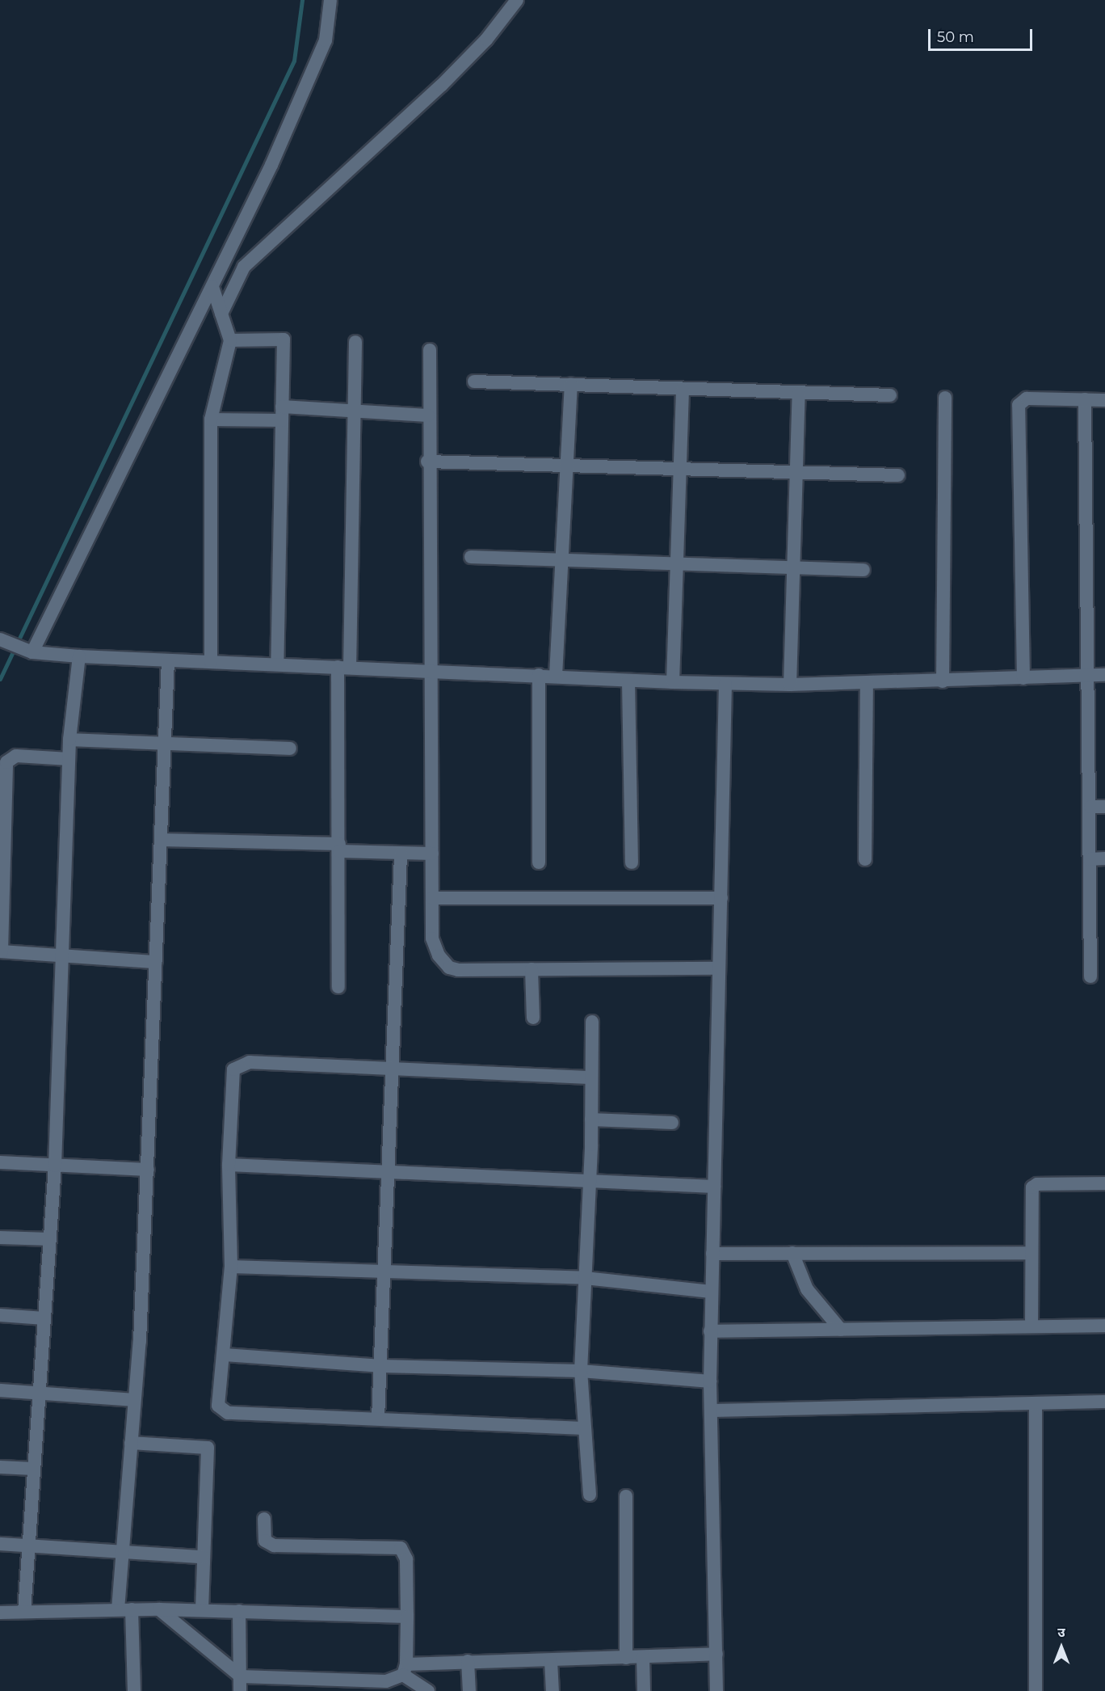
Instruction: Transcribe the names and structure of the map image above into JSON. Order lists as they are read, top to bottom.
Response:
{
  "scale_bar": "50 m",
  "north": "top"
}
